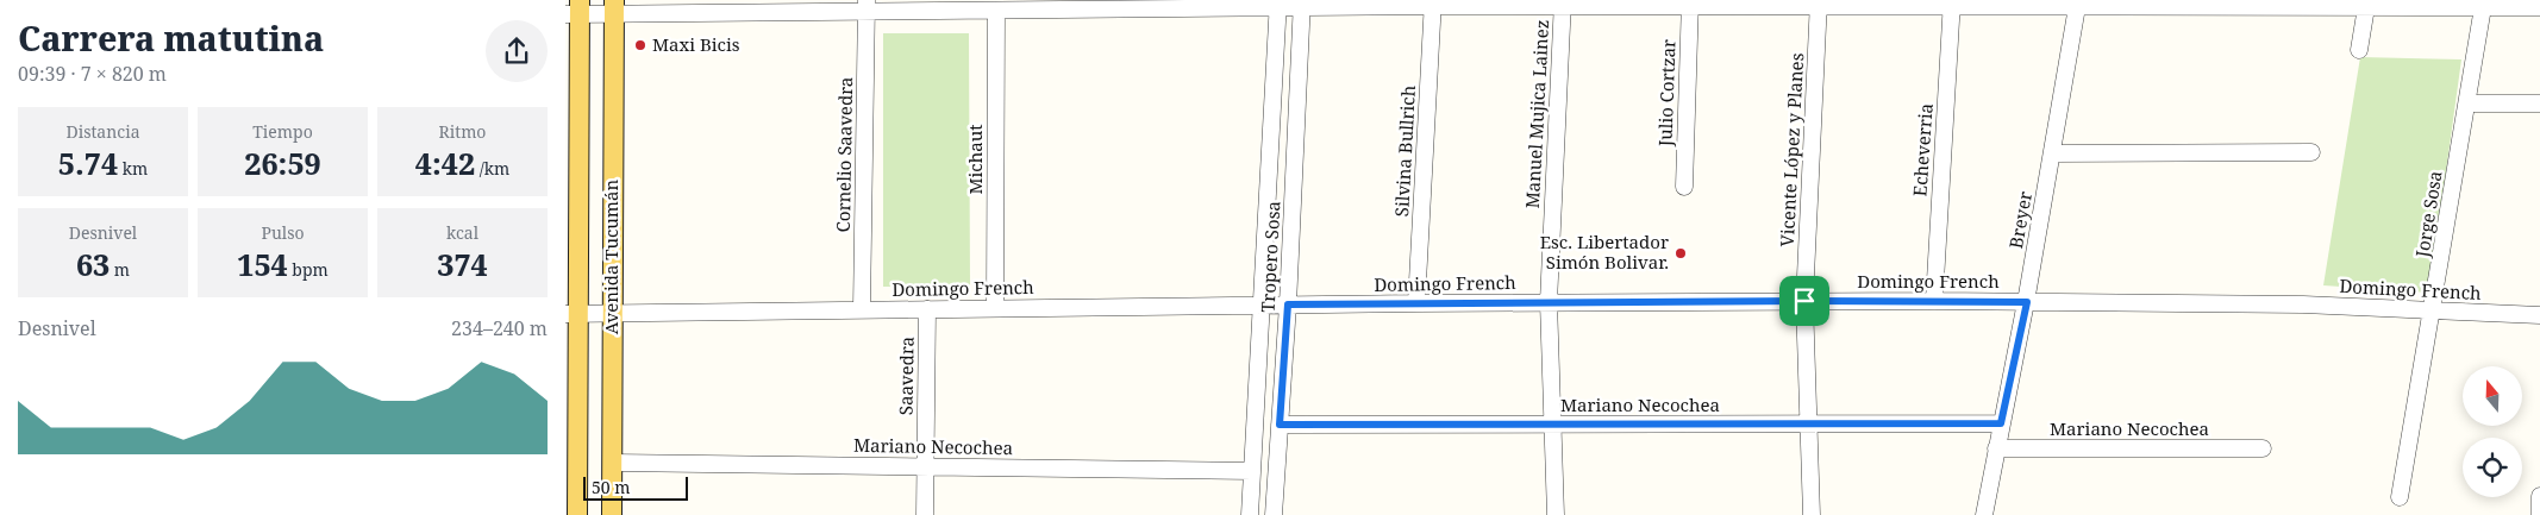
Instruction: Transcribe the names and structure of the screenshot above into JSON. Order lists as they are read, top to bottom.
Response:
{
  "streets": {
    "main road": ["Avenida Tucumán"],
    "street": [
      "Julio Cortzar",
      "Manuel Mujica Lainez",
      "Vicente López y Planes",
      "Echeverria",
      "Silvina Bullrich",
      "Cornelio Saavedra",
      "Michaut",
      "Jorge Sosa",
      "Breyer",
      "Tropero Sosa",
      "Domingo French",
      "Saavedra",
      "Mariano Necochea"
    ]
  },
  "crossings": [
    ["Manuel Mujica Lainez", "Domingo French"],
    ["Manuel Mujica Lainez", "Mariano Necochea"],
    ["Vicente López y Planes", "Domingo French"],
    ["Vicente López y Planes", "Mariano Necochea"],
    ["Echeverria", "Domingo French"],
    ["Silvina Bullrich", "Domingo French"],
    ["Cornelio Saavedra", "Domingo French"],
    ["Michaut", "Domingo French"],
    ["Jorge Sosa", "Domingo French"],
    ["Breyer", "Domingo French"],
    ["Breyer", "Mariano Necochea"],
    ["Avenida Tucumán", "Domingo French"],
    ["Avenida Tucumán", "Mariano Necochea"],
    ["Tropero Sosa", "Domingo French"],
    ["Tropero Sosa", "Mariano Necochea"],
    ["Domingo French", "Saavedra"],
    ["Saavedra", "Mariano Necochea"]
  ],
  "places": ["Maxi Bicis", "Esc. Libertador Simón Bolivar."],
  "scale_bar": "50 m",
  "north": "top",
  "page": {
    "heading": ["Carrera matutina", "09:39 · 7 × 820 m"],
    "stats": [
      ["Distancia", "5.74 km"],
      ["Tiempo", "26:59"],
      ["Ritmo", "4:42 /km"],
      ["Desnivel", "63 m"],
      ["Pulso", "154 bpm"],
      ["kcal", "374"]
    ],
    "chart": ["Desnivel", "234–240 m"],
    "scale": "50 m"
  }
}
